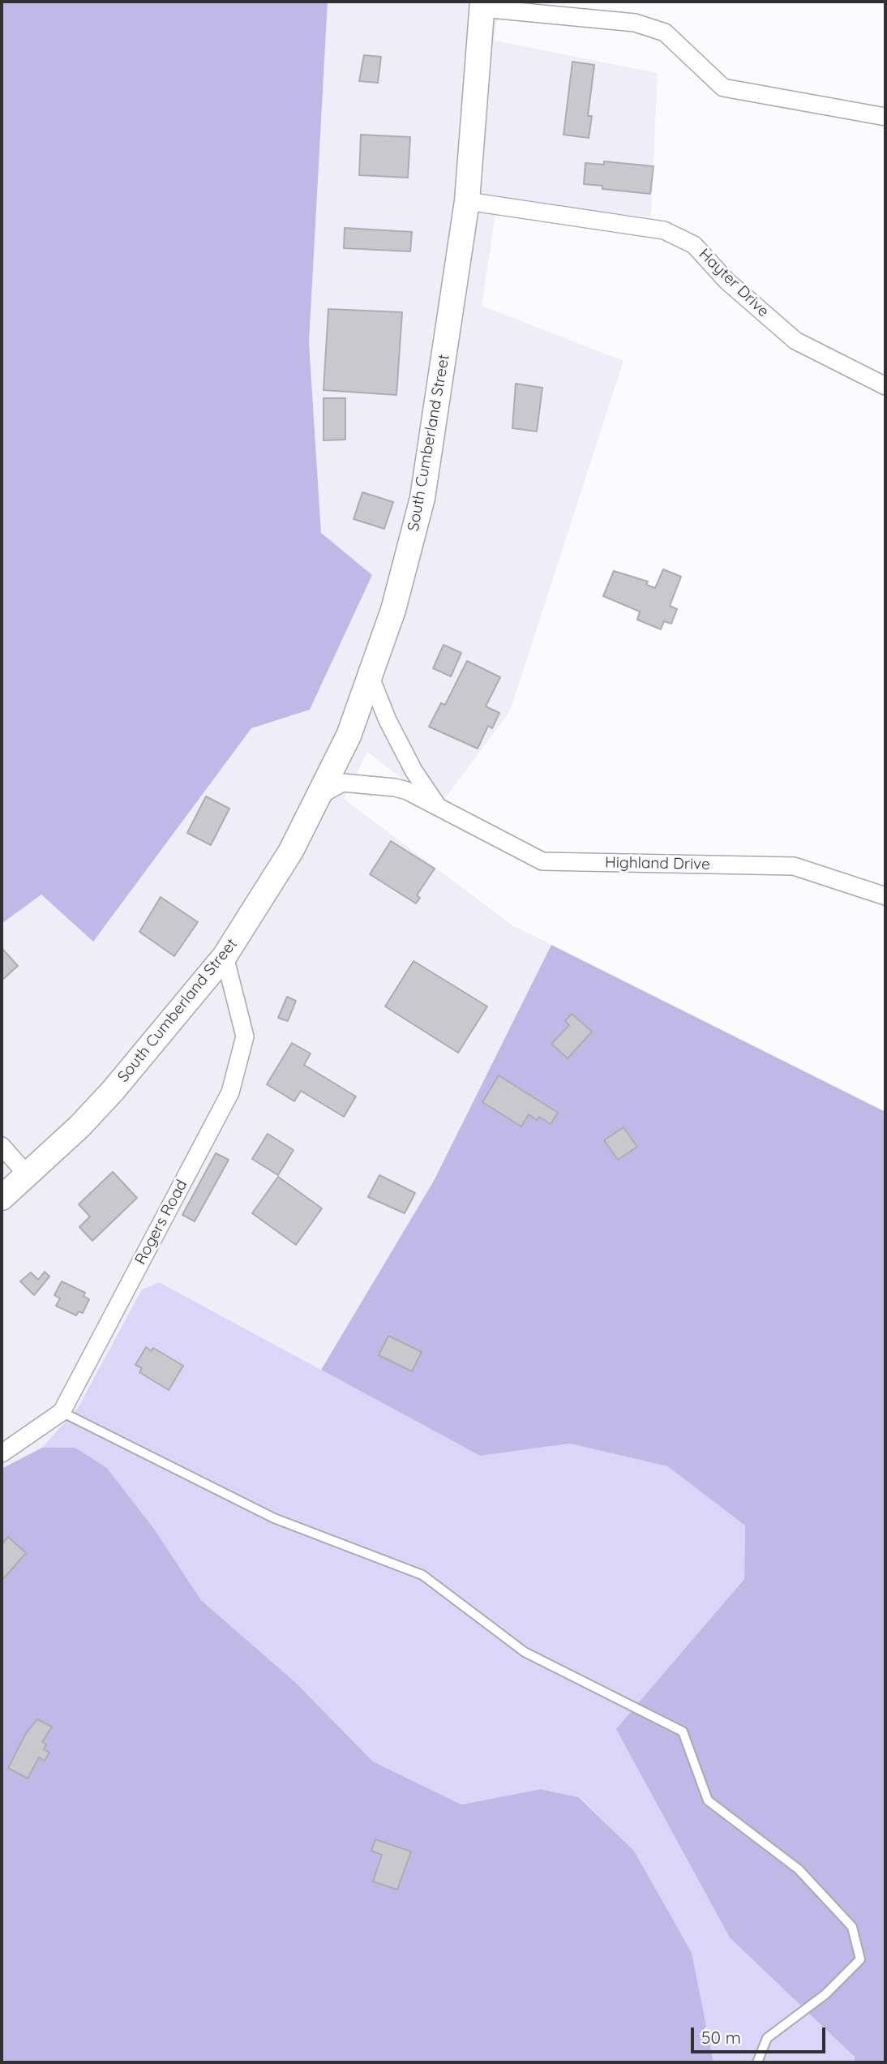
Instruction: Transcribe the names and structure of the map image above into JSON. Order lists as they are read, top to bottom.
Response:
{
  "streets": {
    "main road": ["South Cumberland Street"],
    "street": ["Hayter Drive", "Highland Drive", "Rogers Road"]
  },
  "crossings": [
    ["Hayter Drive", "South Cumberland Street"],
    ["South Cumberland Street", "Highland Drive"],
    ["South Cumberland Street", "Rogers Road"]
  ],
  "scale_bar": "50 m"
}
